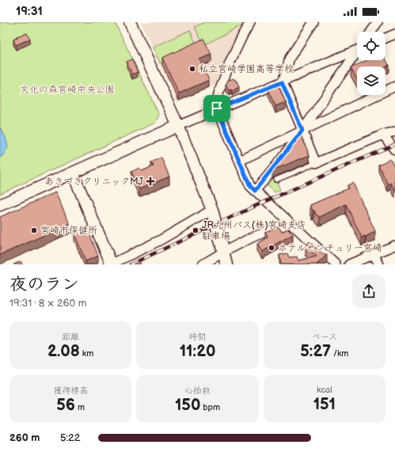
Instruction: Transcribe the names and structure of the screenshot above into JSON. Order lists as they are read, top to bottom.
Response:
{
  "parks": ["文化の森宮崎中央公園"],
  "places": {
    "other": [
      "私立宮崎学園高等学校",
      "宮崎市保健所",
      "JR九州バス(株)宮崎支店 駐車場",
      "ホテルセンチュリー宮崎"
    ],
    "health": ["あきづきクリニックMJ"]
  },
  "page": {
    "status": "19:31",
    "heading": ["夜のラン", "19:31 · 8 × 260 m"],
    "stats": [
      ["距離", "2.08 km"],
      ["時間", "11:20"],
      ["ペース", "5:27 /km"],
      ["獲得標高", "56 m"],
      ["心拍数", "150 bpm"],
      ["kcal", "151"]
    ],
    "list": [
      {
        "name": "260 m",
        "note": "5:22"
      }
    ]
  }
}
